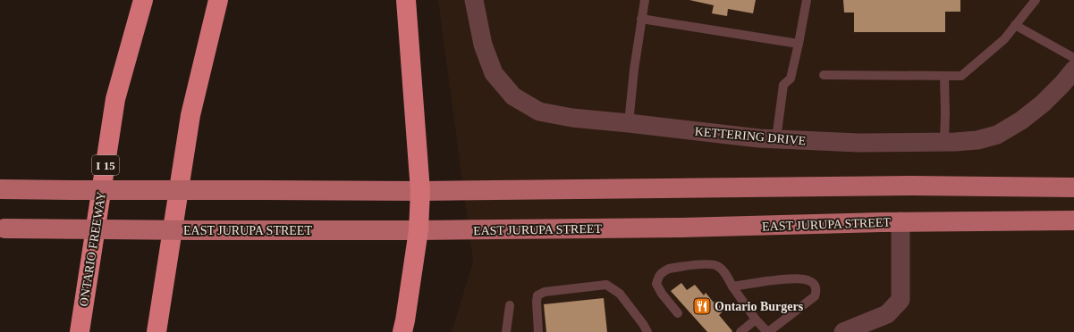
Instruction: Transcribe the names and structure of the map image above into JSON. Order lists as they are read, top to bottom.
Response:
{
  "streets": {
    "highway": ["I 15", "ONTARIO FREEWAY"],
    "main road": ["EAST JURUPA STREET"],
    "street": ["KETTERING DRIVE"]
  },
  "places": {
    "restaurant": ["Ontario Burgers"]
  }
}
